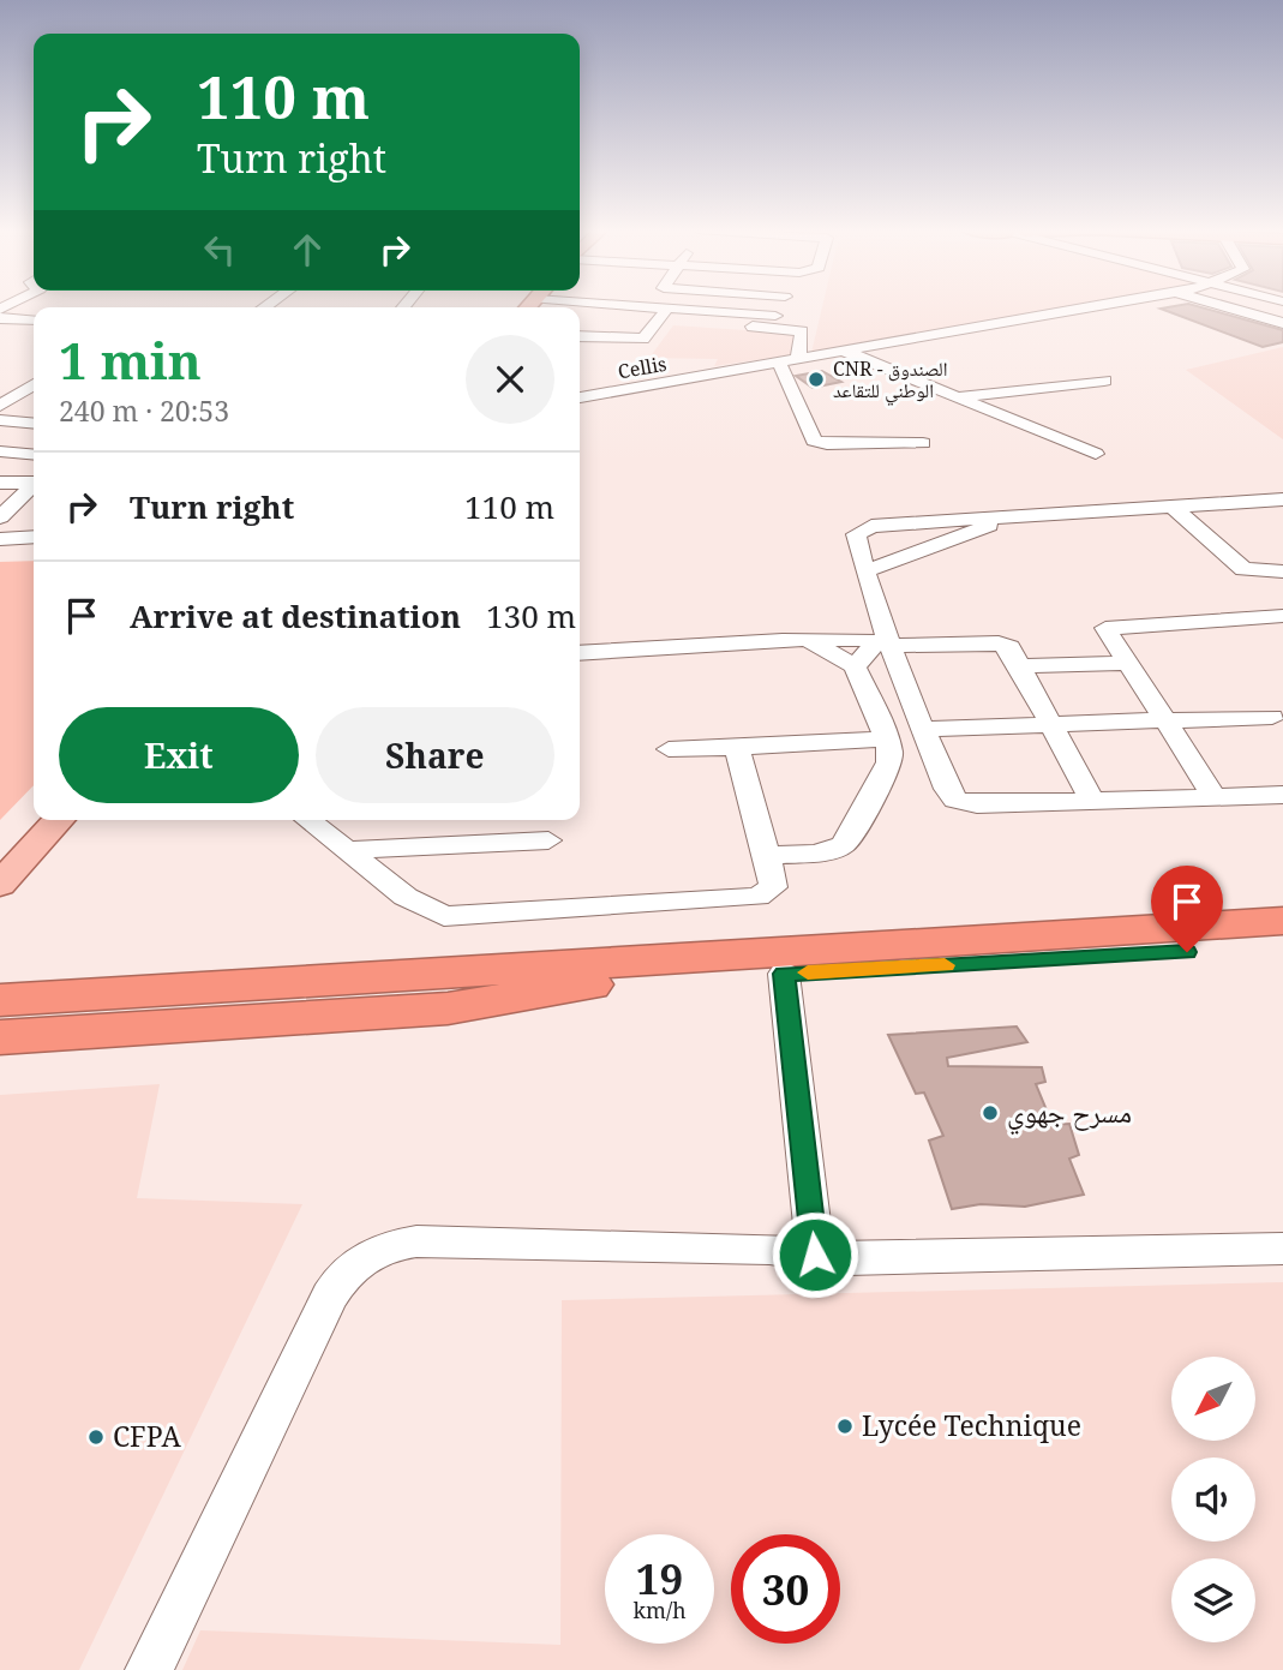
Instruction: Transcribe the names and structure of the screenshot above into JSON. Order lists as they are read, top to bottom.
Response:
{
  "streets": {
    "street": ["Cellis"]
  },
  "places": [
    "CNR - الصندوق الوطني للتقاعد",
    "مسرح جهوي",
    "Lycée Technique",
    "CFPA"
  ],
  "north": "bottom left",
  "page": {
    "turn": ["110 m", "Turn right"],
    "heading": ["1 min", "240 m · 20:53"],
    "list": [
      {
        "name": "Turn right",
        "value": "110 m"
      },
      {
        "name": "Arrive at destination",
        "value": "130 m"
      }
    ],
    "buttons": ["Exit", "Share"],
    "speed": "19 km/h",
    "limit": "30"
  }
}
